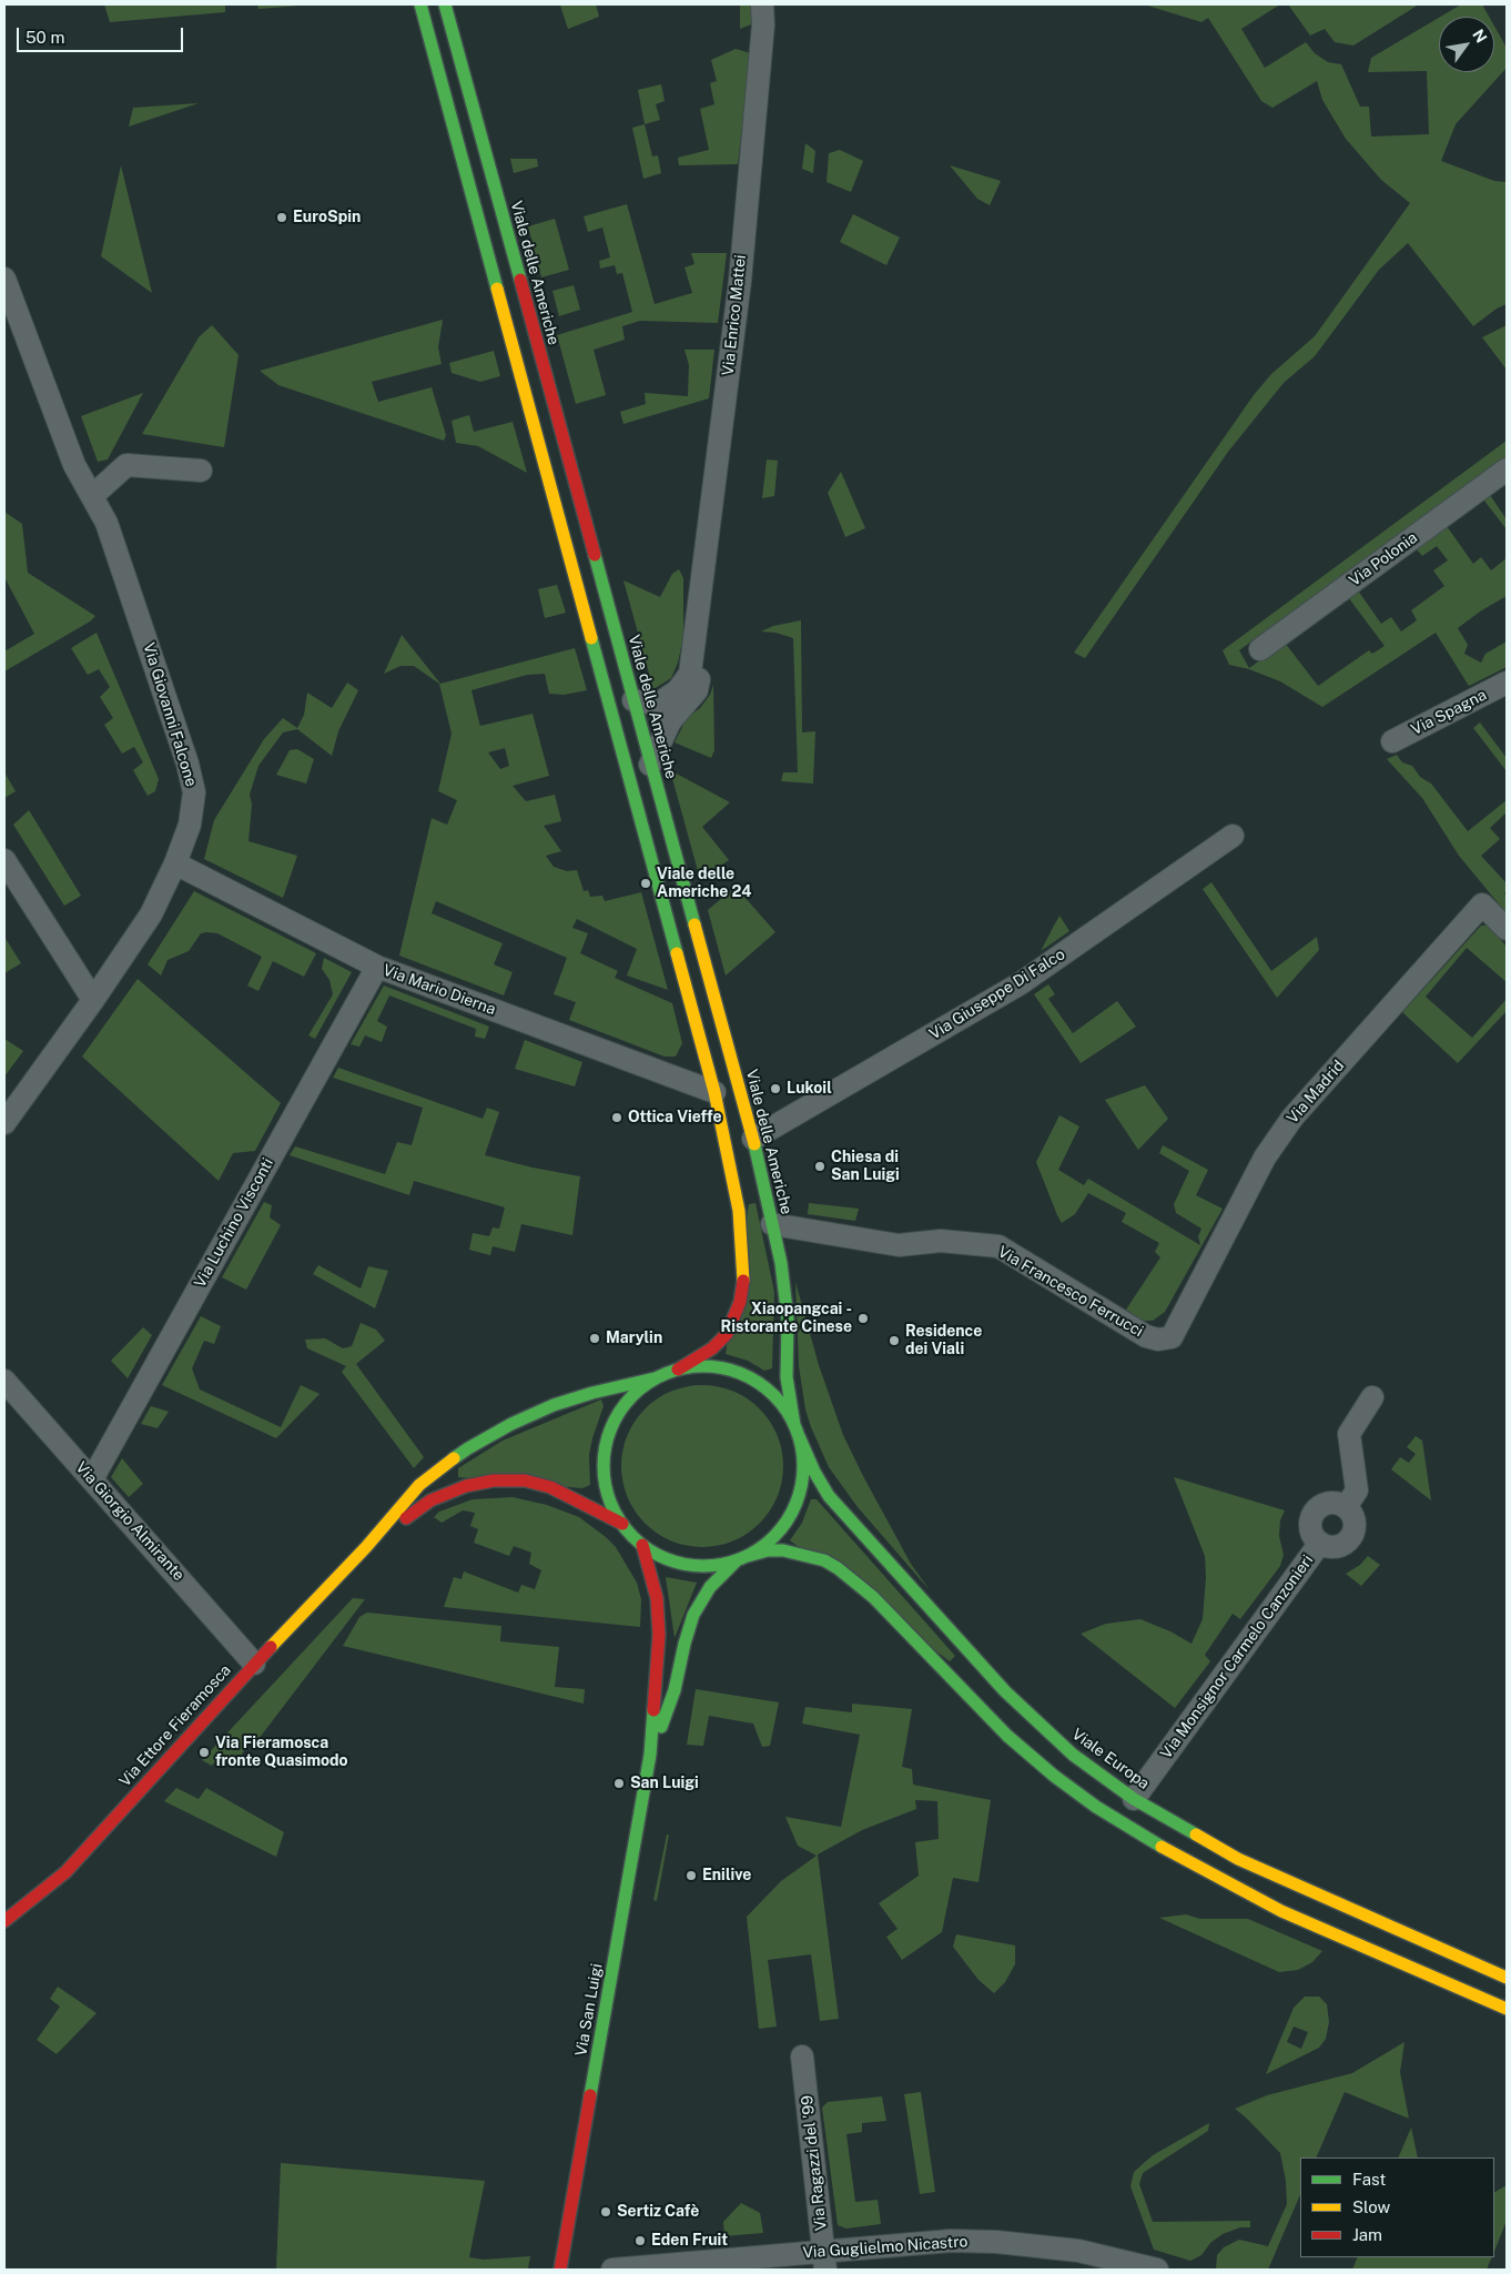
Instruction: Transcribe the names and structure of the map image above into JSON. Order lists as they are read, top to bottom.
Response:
{
  "streets": {
    "main road": [
      "Viale delle Americhe",
      "Via Ettore Fieramosca",
      "Viale Europa",
      "Via San Luigi"
    ],
    "street": [
      "Via Enrico Mattei",
      "Via Polonia",
      "Via Spagna",
      "Via Giovanni Falcone",
      "Via Mario Dierna",
      "Via Giuseppe Di Falco",
      "Via Madrid",
      "Via Luchino Visconti",
      "Via Francesco Ferrucci",
      "Via Giorgio Almirante",
      "Via Monsignor Carmelo Canzonieri",
      "Via Ragazzi del '99",
      "Via Guglielmo Nicastro"
    ]
  },
  "crossings": [
    ["Viale delle Americhe", "Via Enrico Mattei"],
    ["Viale delle Americhe", "Via Giuseppe Di Falco"],
    ["Viale delle Americhe", "Via Francesco Ferrucci"],
    ["Viale delle Americhe", "Viale Europa"],
    ["Via Giovanni Falcone", "Via Mario Dierna"],
    ["Via Mario Dierna", "Via Luchino Visconti"],
    ["Via Madrid", "Via Francesco Ferrucci"],
    ["Via Luchino Visconti", "Via Giorgio Almirante"],
    ["Via Giorgio Almirante", "Via Ettore Fieramosca"],
    ["Via Monsignor Carmelo Canzonieri", "Viale Europa"],
    ["Via Ragazzi del '99", "Via Guglielmo Nicastro"]
  ],
  "places": [
    "EuroSpin",
    "Viale delle Americhe 24",
    "Lukoil",
    "Ottica Vieffe",
    "Chiesa di San Luigi",
    "Xiaopangcai - Ristorante Cinese",
    "Marylin",
    "Residence dei Viali",
    "Via Fieramosca fronte Quasimodo",
    "San Luigi",
    "Enilive",
    "Sertiz Cafè",
    "Eden Fruit"
  ],
  "legend": ["Fast", "Slow", "Jam"],
  "scale_bar": "50 m",
  "north": "top right"
}
